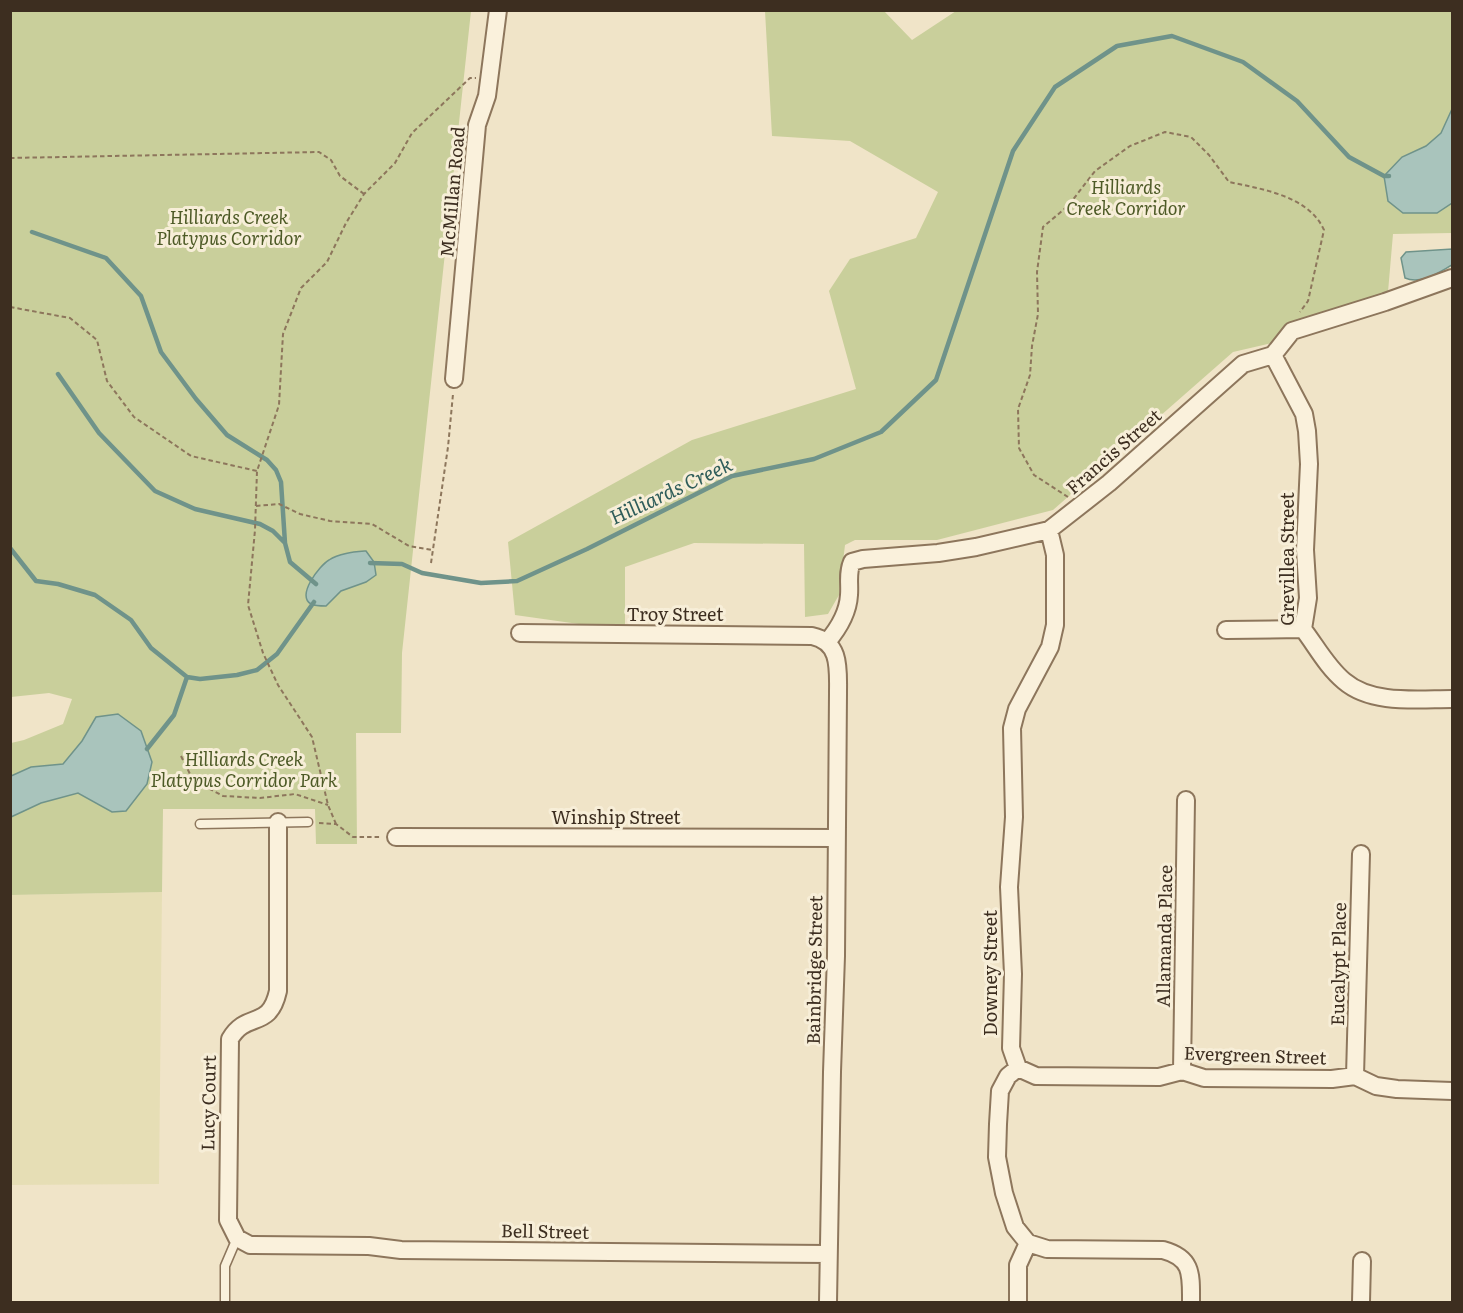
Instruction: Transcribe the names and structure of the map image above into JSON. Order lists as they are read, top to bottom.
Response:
{
  "streets": {
    "street": [
      "McMillan Road",
      "Francis Street",
      "Grevillea Street",
      "Troy Street",
      "Winship Street",
      "Allamanda Place",
      "Eucalypt Place",
      "Bainbridge Street",
      "Downey Street",
      "Evergreen Street",
      "Lucy Court",
      "Bell Street"
    ]
  },
  "crossings": [
    ["Francis Street", "Grevillea Street"],
    ["Francis Street", "Troy Street"],
    ["Francis Street", "Bainbridge Street"],
    ["Francis Street", "Downey Street"],
    ["Troy Street", "Bainbridge Street"],
    ["Winship Street", "Bainbridge Street"],
    ["Allamanda Place", "Evergreen Street"],
    ["Eucalypt Place", "Evergreen Street"],
    ["Bainbridge Street", "Bell Street"],
    ["Downey Street", "Evergreen Street"],
    ["Lucy Court", "Bell Street"]
  ],
  "water": ["Hilliards Creek"],
  "parks": ["Hilliards Creek Corridor", "Hilliards Creek Platypus Corridor", "Hilliards Creek Platypus Corridor Park"]
}
